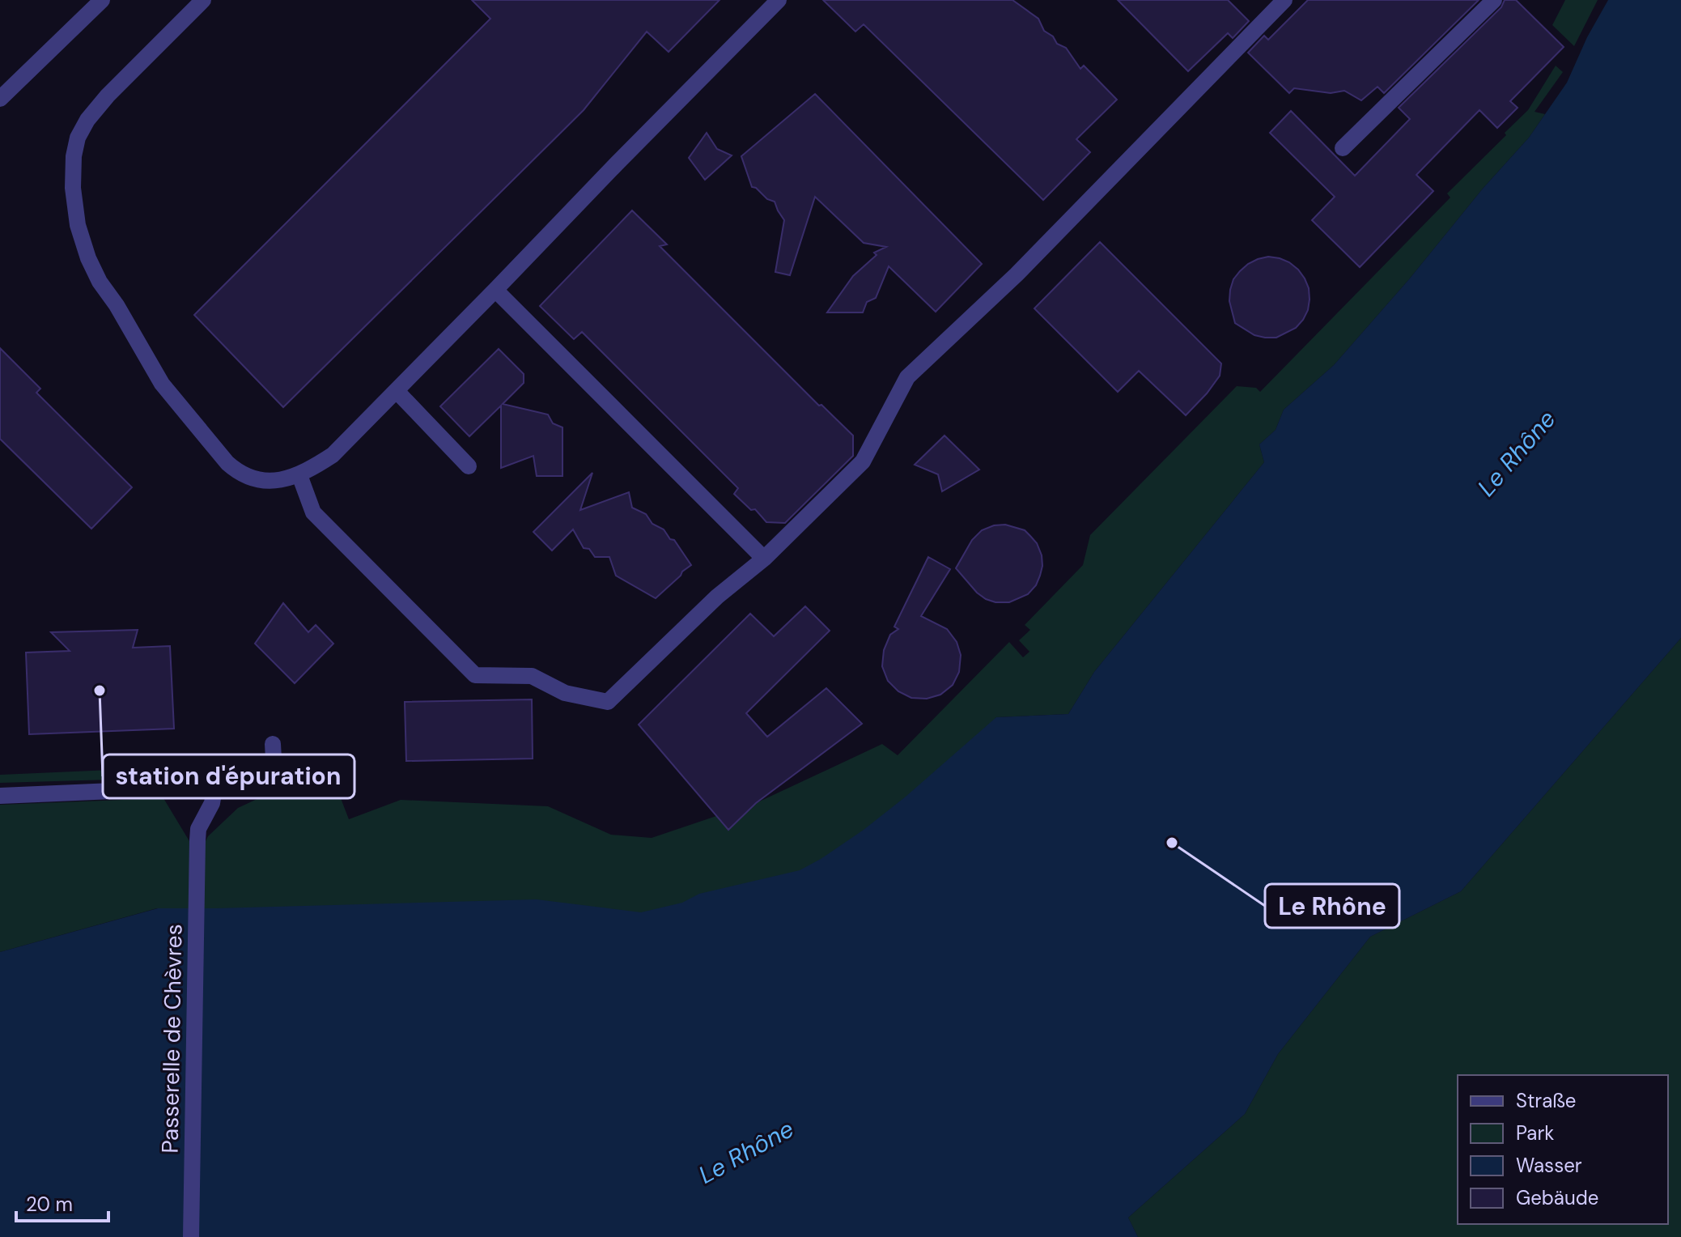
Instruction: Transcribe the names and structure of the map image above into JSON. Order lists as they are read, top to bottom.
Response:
{
  "streets": {
    "street": ["Passerelle de Chèvres"]
  },
  "water": ["Le Rhône"],
  "places": ["station d'épuration", "Le Rhône"],
  "legend": [
    "Straße",
    "Park",
    "Wasser",
    "Gebäude"
  ],
  "scale_bar": "20 m"
}
